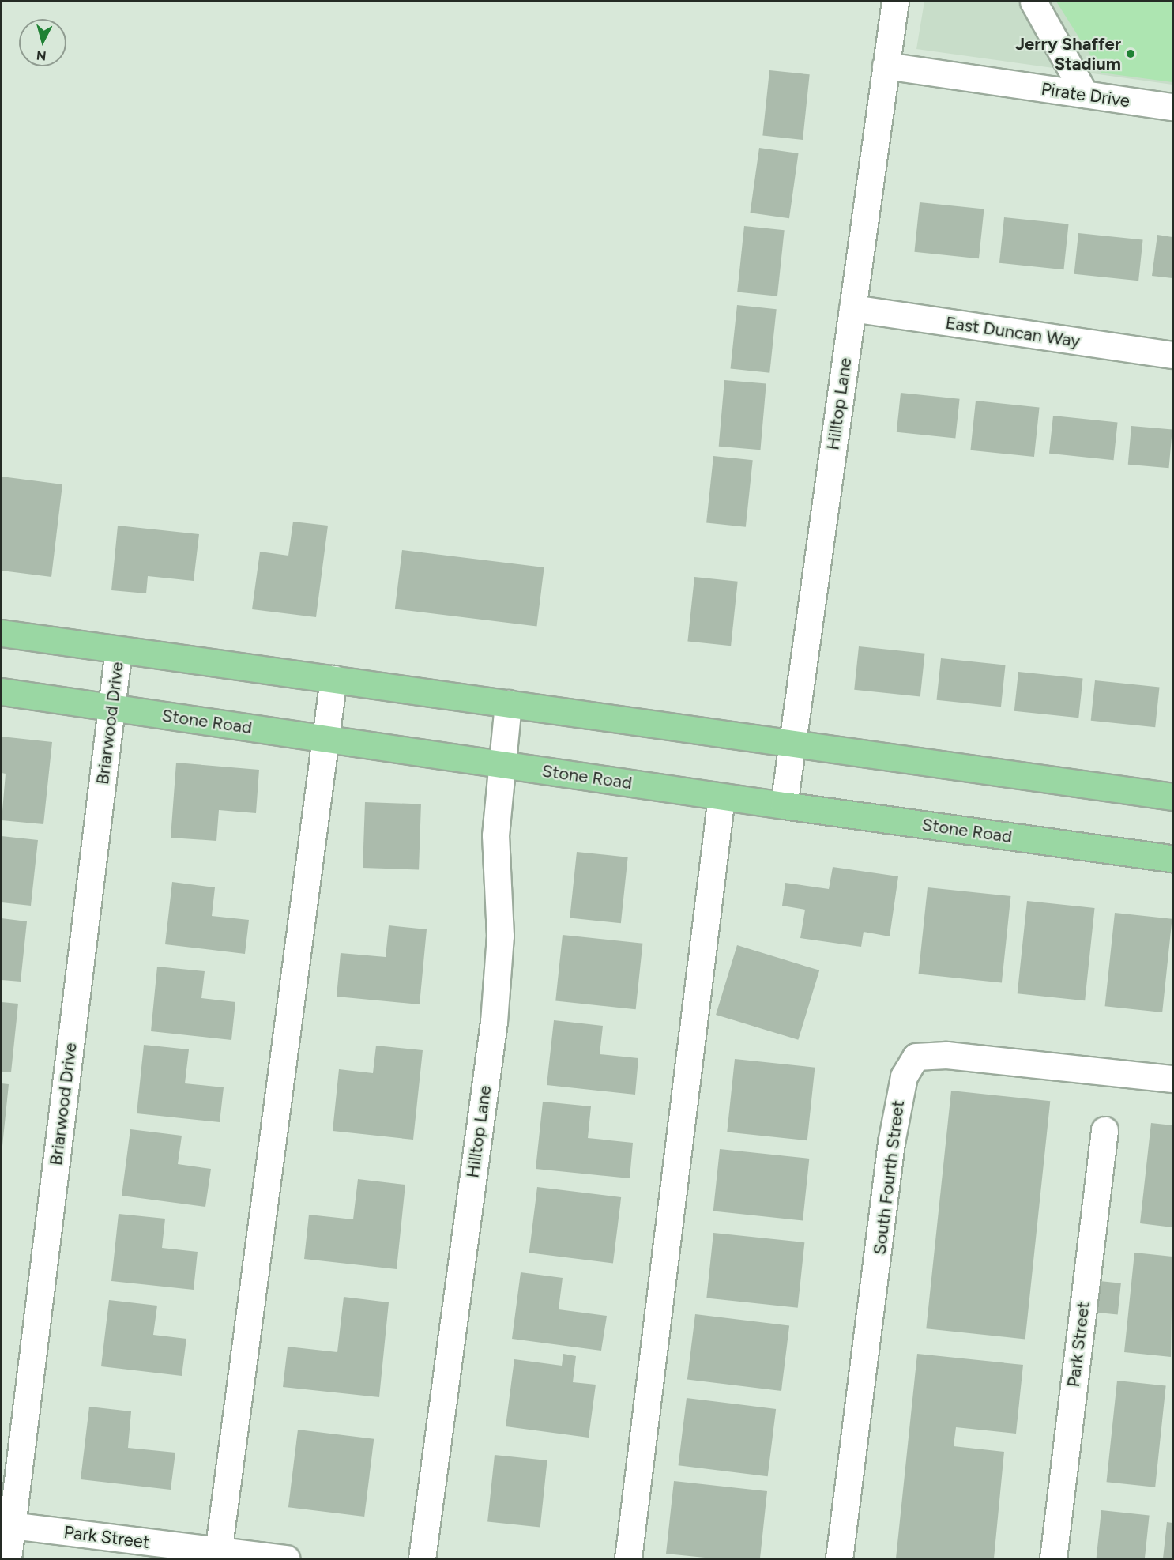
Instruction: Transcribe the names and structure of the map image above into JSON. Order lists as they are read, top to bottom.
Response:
{
  "streets": {
    "main road": ["Stone Road"],
    "street": [
      "Pirate Drive",
      "East Duncan Way",
      "Hilltop Lane",
      "Briarwood Drive",
      "South Fourth Street",
      "Park Street"
    ]
  },
  "crossings": [
    ["Pirate Drive", "Hilltop Lane"],
    ["East Duncan Way", "Hilltop Lane"],
    ["Hilltop Lane", "Stone Road"],
    ["Stone Road", "Briarwood Drive"],
    ["Briarwood Drive", "Park Street"]
  ],
  "places": ["Jerry Shaffer Stadium"],
  "north": "bottom"
}
